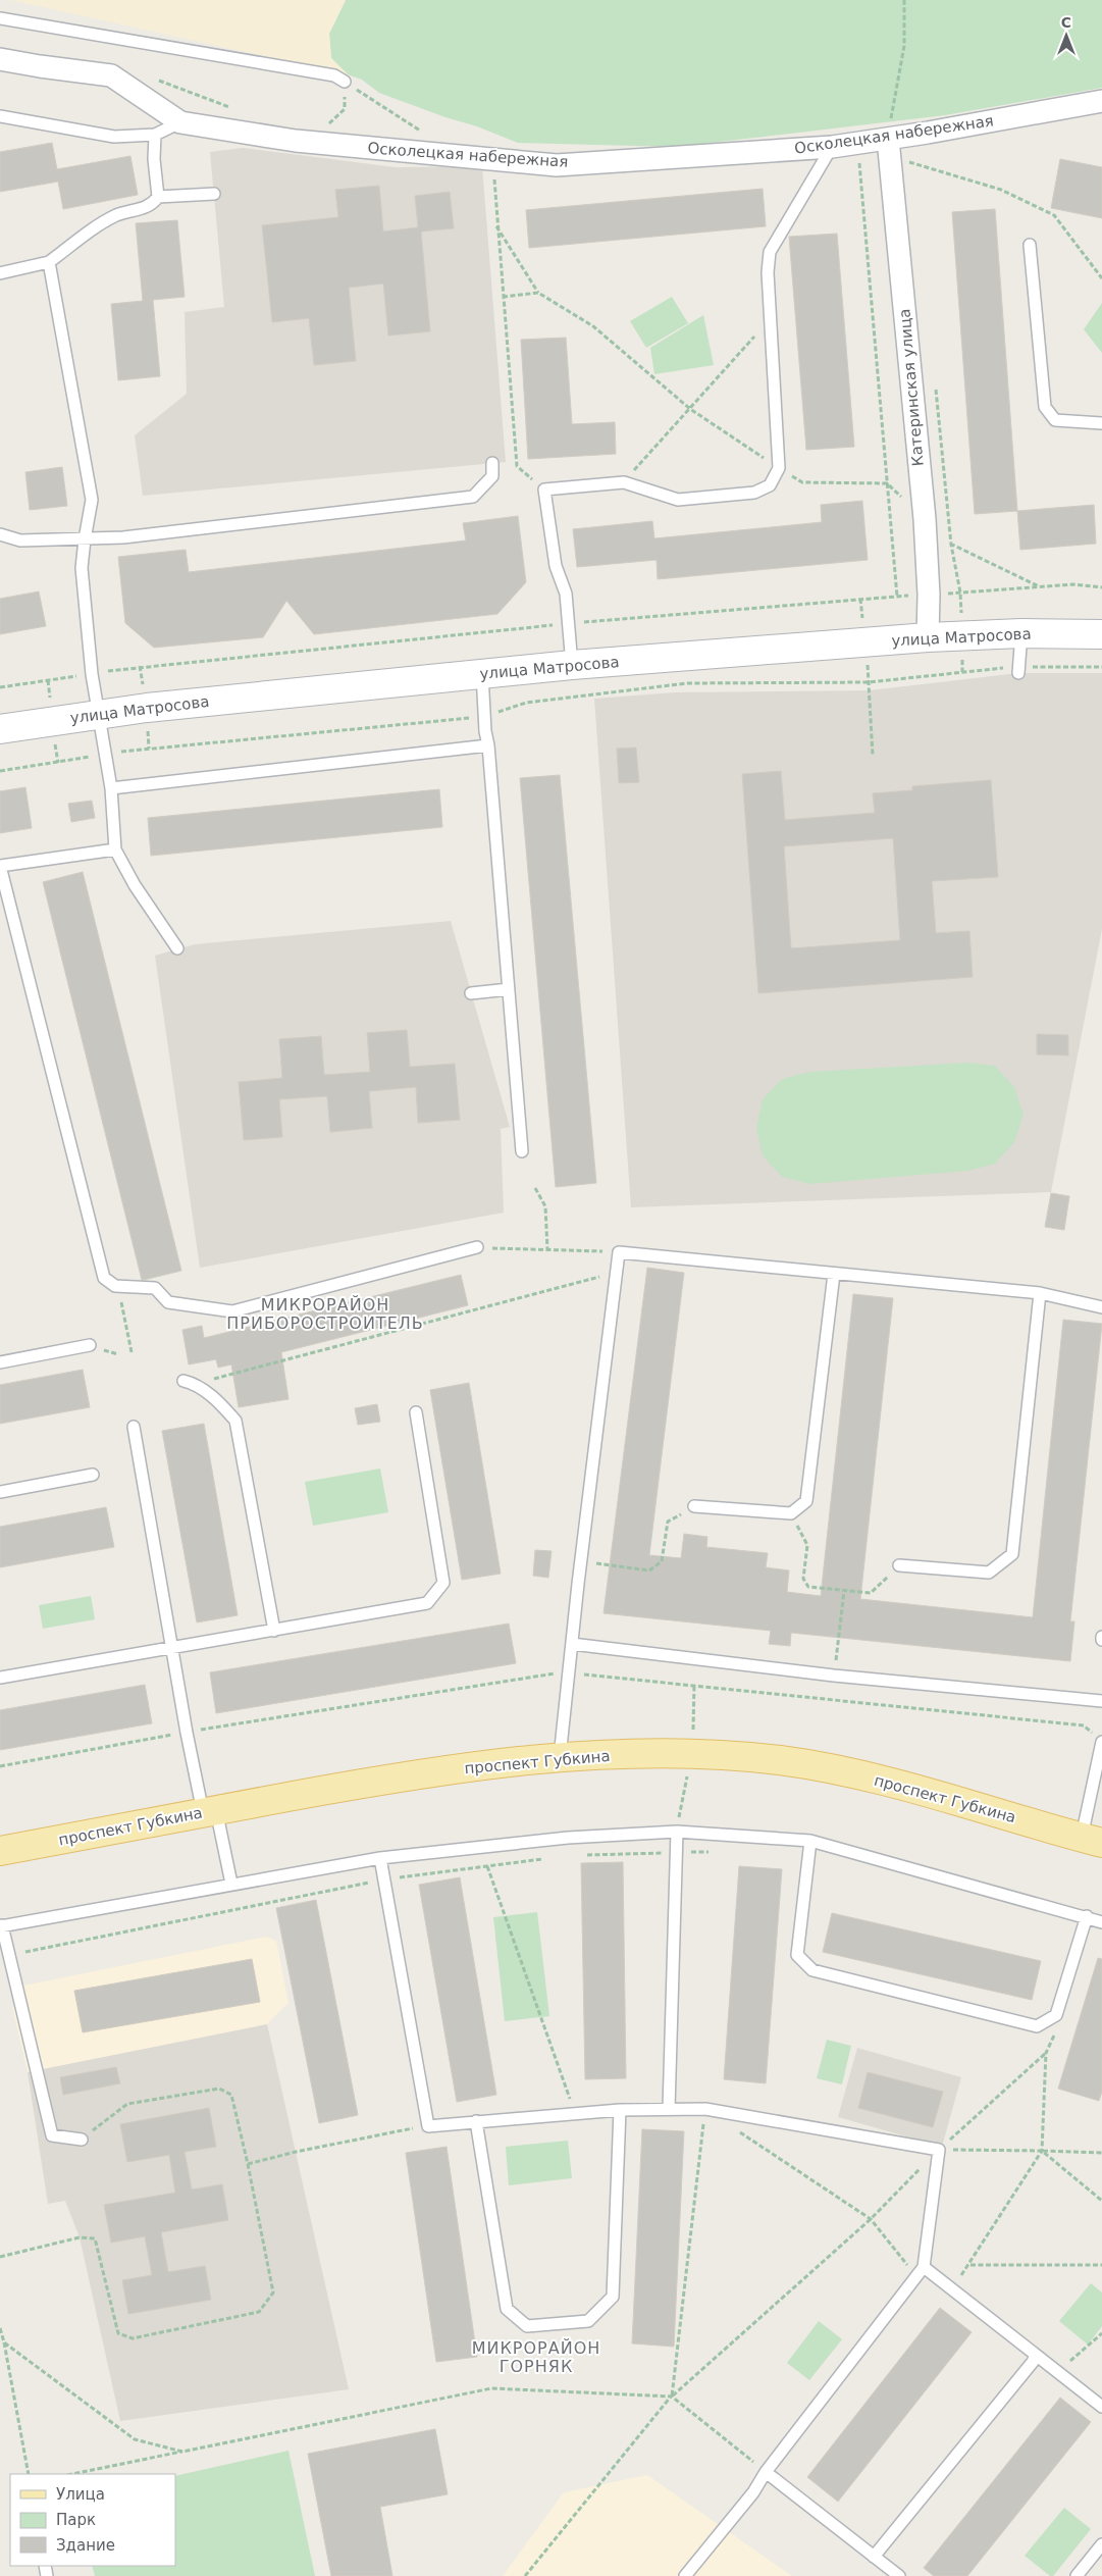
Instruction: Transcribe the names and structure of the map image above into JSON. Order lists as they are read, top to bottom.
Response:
{
  "streets": {
    "main road": ["улица Матросова", "проспект Губкина"],
    "street": ["Осколецкая набережная", "Катеринская улица"]
  },
  "crossings": [
    ["Осколецкая набережная", "Катеринская улица"],
    ["Катеринская улица", "улица Матросова"]
  ],
  "districts": ["МИКРОРАЙОН ПРИБОРОСТРОИТЕЛЬ", "МИКРОРАЙОН ГОРНЯК"],
  "legend": ["Улица", "Парк", "Здание"],
  "north": "top"
}
